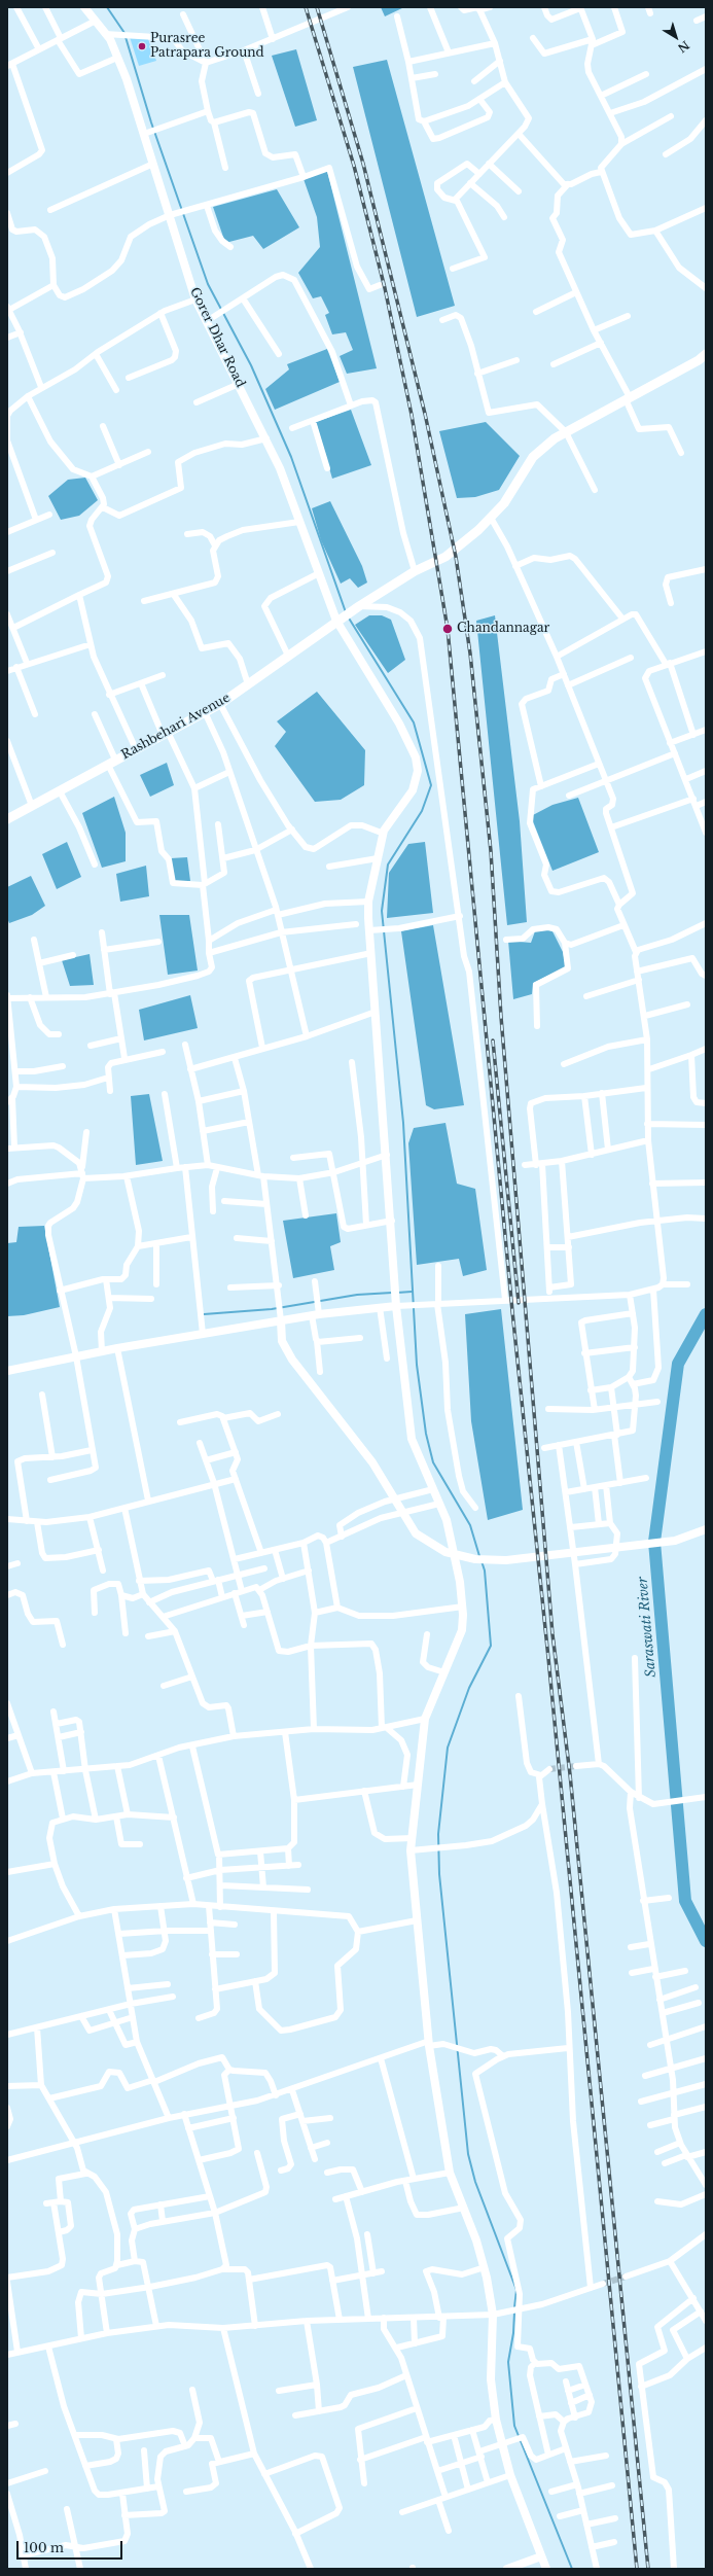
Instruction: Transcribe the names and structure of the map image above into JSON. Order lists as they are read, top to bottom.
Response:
{
  "streets": {
    "main road": ["Rashbehari Avenue"],
    "street": ["Gorer Dhar Road"]
  },
  "crossings": [
    ["Gorer Dhar Road", "Rashbehari Avenue"]
  ],
  "water": ["Saraswati River"],
  "places": ["Purasree Patrapara Ground", "Chandannagar"],
  "scale_bar": "100 m",
  "north": "bottom right"
}
